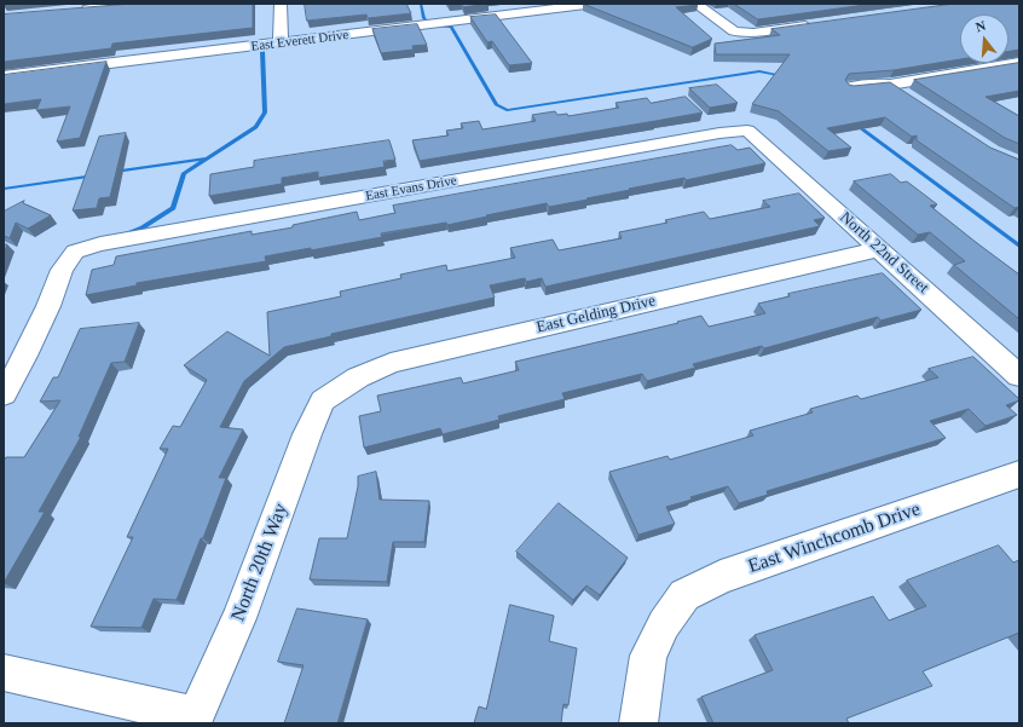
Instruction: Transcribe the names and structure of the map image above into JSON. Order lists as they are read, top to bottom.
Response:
{
  "streets": {
    "street": [
      "East Everett Drive",
      "East Evans Drive",
      "North 22nd Street",
      "East Gelding Drive",
      "East Winchcomb Drive",
      "North 20th Way"
    ]
  },
  "crossings": [
    ["East Evans Drive", "North 22nd Street"],
    ["North 22nd Street", "East Gelding Drive"],
    ["East Gelding Drive", "North 20th Way"]
  ],
  "north": "top"
}
